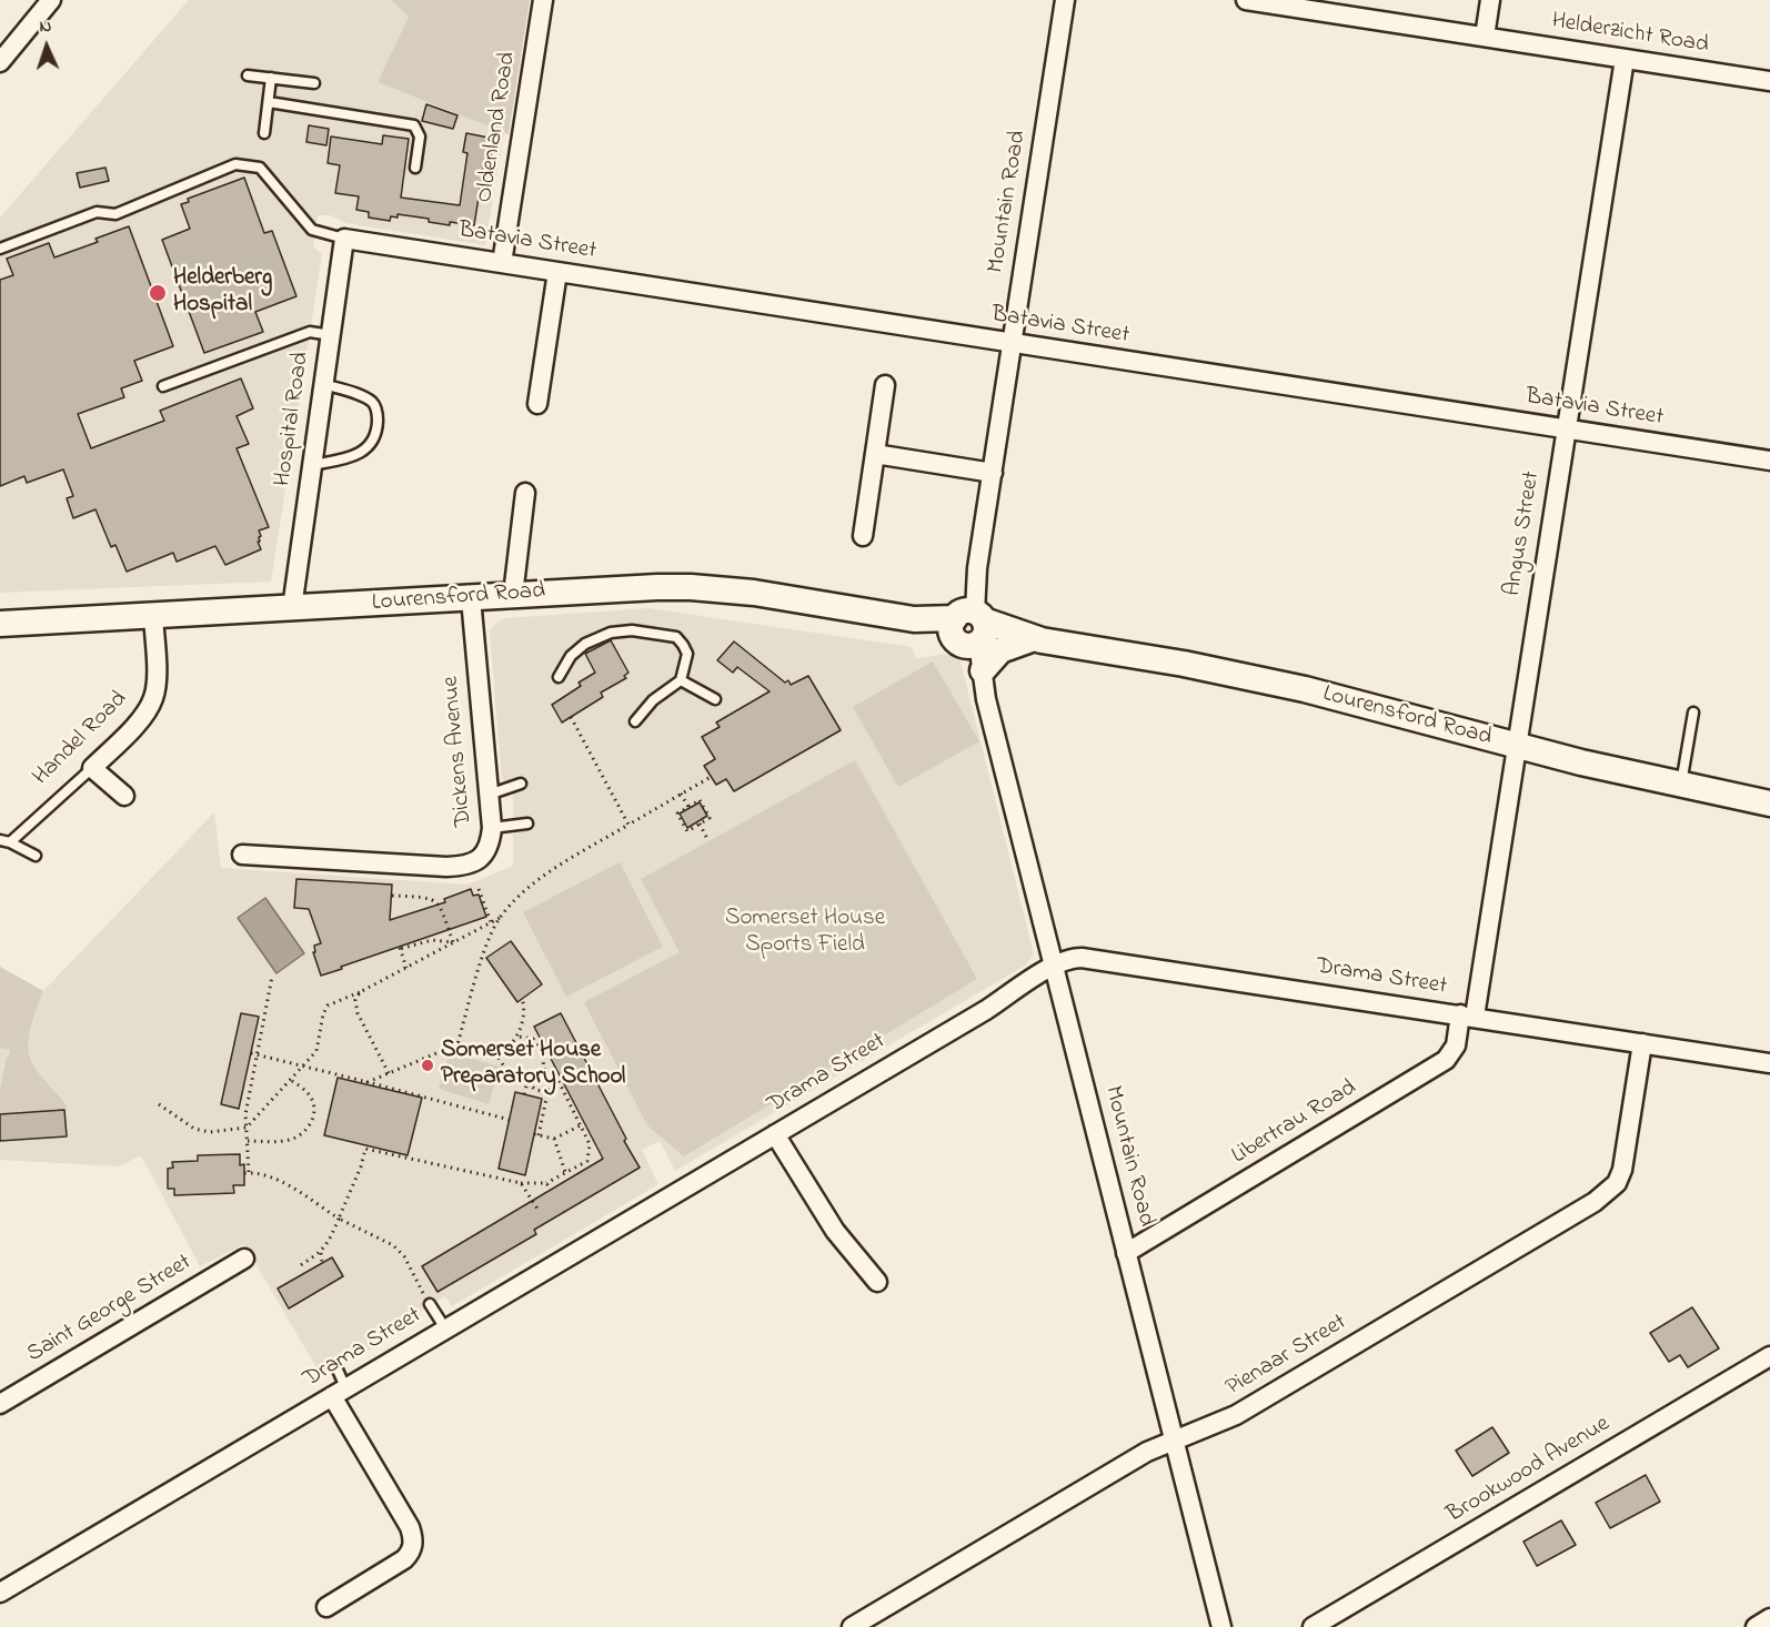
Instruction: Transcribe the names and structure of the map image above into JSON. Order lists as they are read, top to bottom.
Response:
{
  "streets": {
    "street": [
      "Helderzicht Road",
      "Oldenland Road",
      "Mountain Road",
      "Batavia Street",
      "Hospital Road",
      "Angus Street",
      "Lourensford Road",
      "Handel Road",
      "Dickens Avenue",
      "Drama Street",
      "Libertrau Road",
      "Saint George Street",
      "Pienaar Street",
      "Brookwood Avenue"
    ]
  },
  "crossings": [
    ["Helderzicht Road", "Angus Street"],
    ["Oldenland Road", "Batavia Street"],
    ["Mountain Road", "Batavia Street"],
    ["Mountain Road", "Lourensford Road"],
    ["Mountain Road", "Drama Street"],
    ["Mountain Road", "Libertrau Road"],
    ["Mountain Road", "Pienaar Street"],
    ["Batavia Street", "Hospital Road"],
    ["Batavia Street", "Angus Street"],
    ["Hospital Road", "Lourensford Road"],
    ["Angus Street", "Lourensford Road"],
    ["Angus Street", "Drama Street"],
    ["Angus Street", "Libertrau Road"],
    ["Lourensford Road", "Handel Road"],
    ["Lourensford Road", "Dickens Avenue"],
    ["Drama Street", "Libertrau Road"],
    ["Drama Street", "Pienaar Street"]
  ],
  "parks": ["Somerset House Sports Field"],
  "places": ["Helderberg Hospital", "Somerset House Preparatory School"],
  "north": "top"
}
